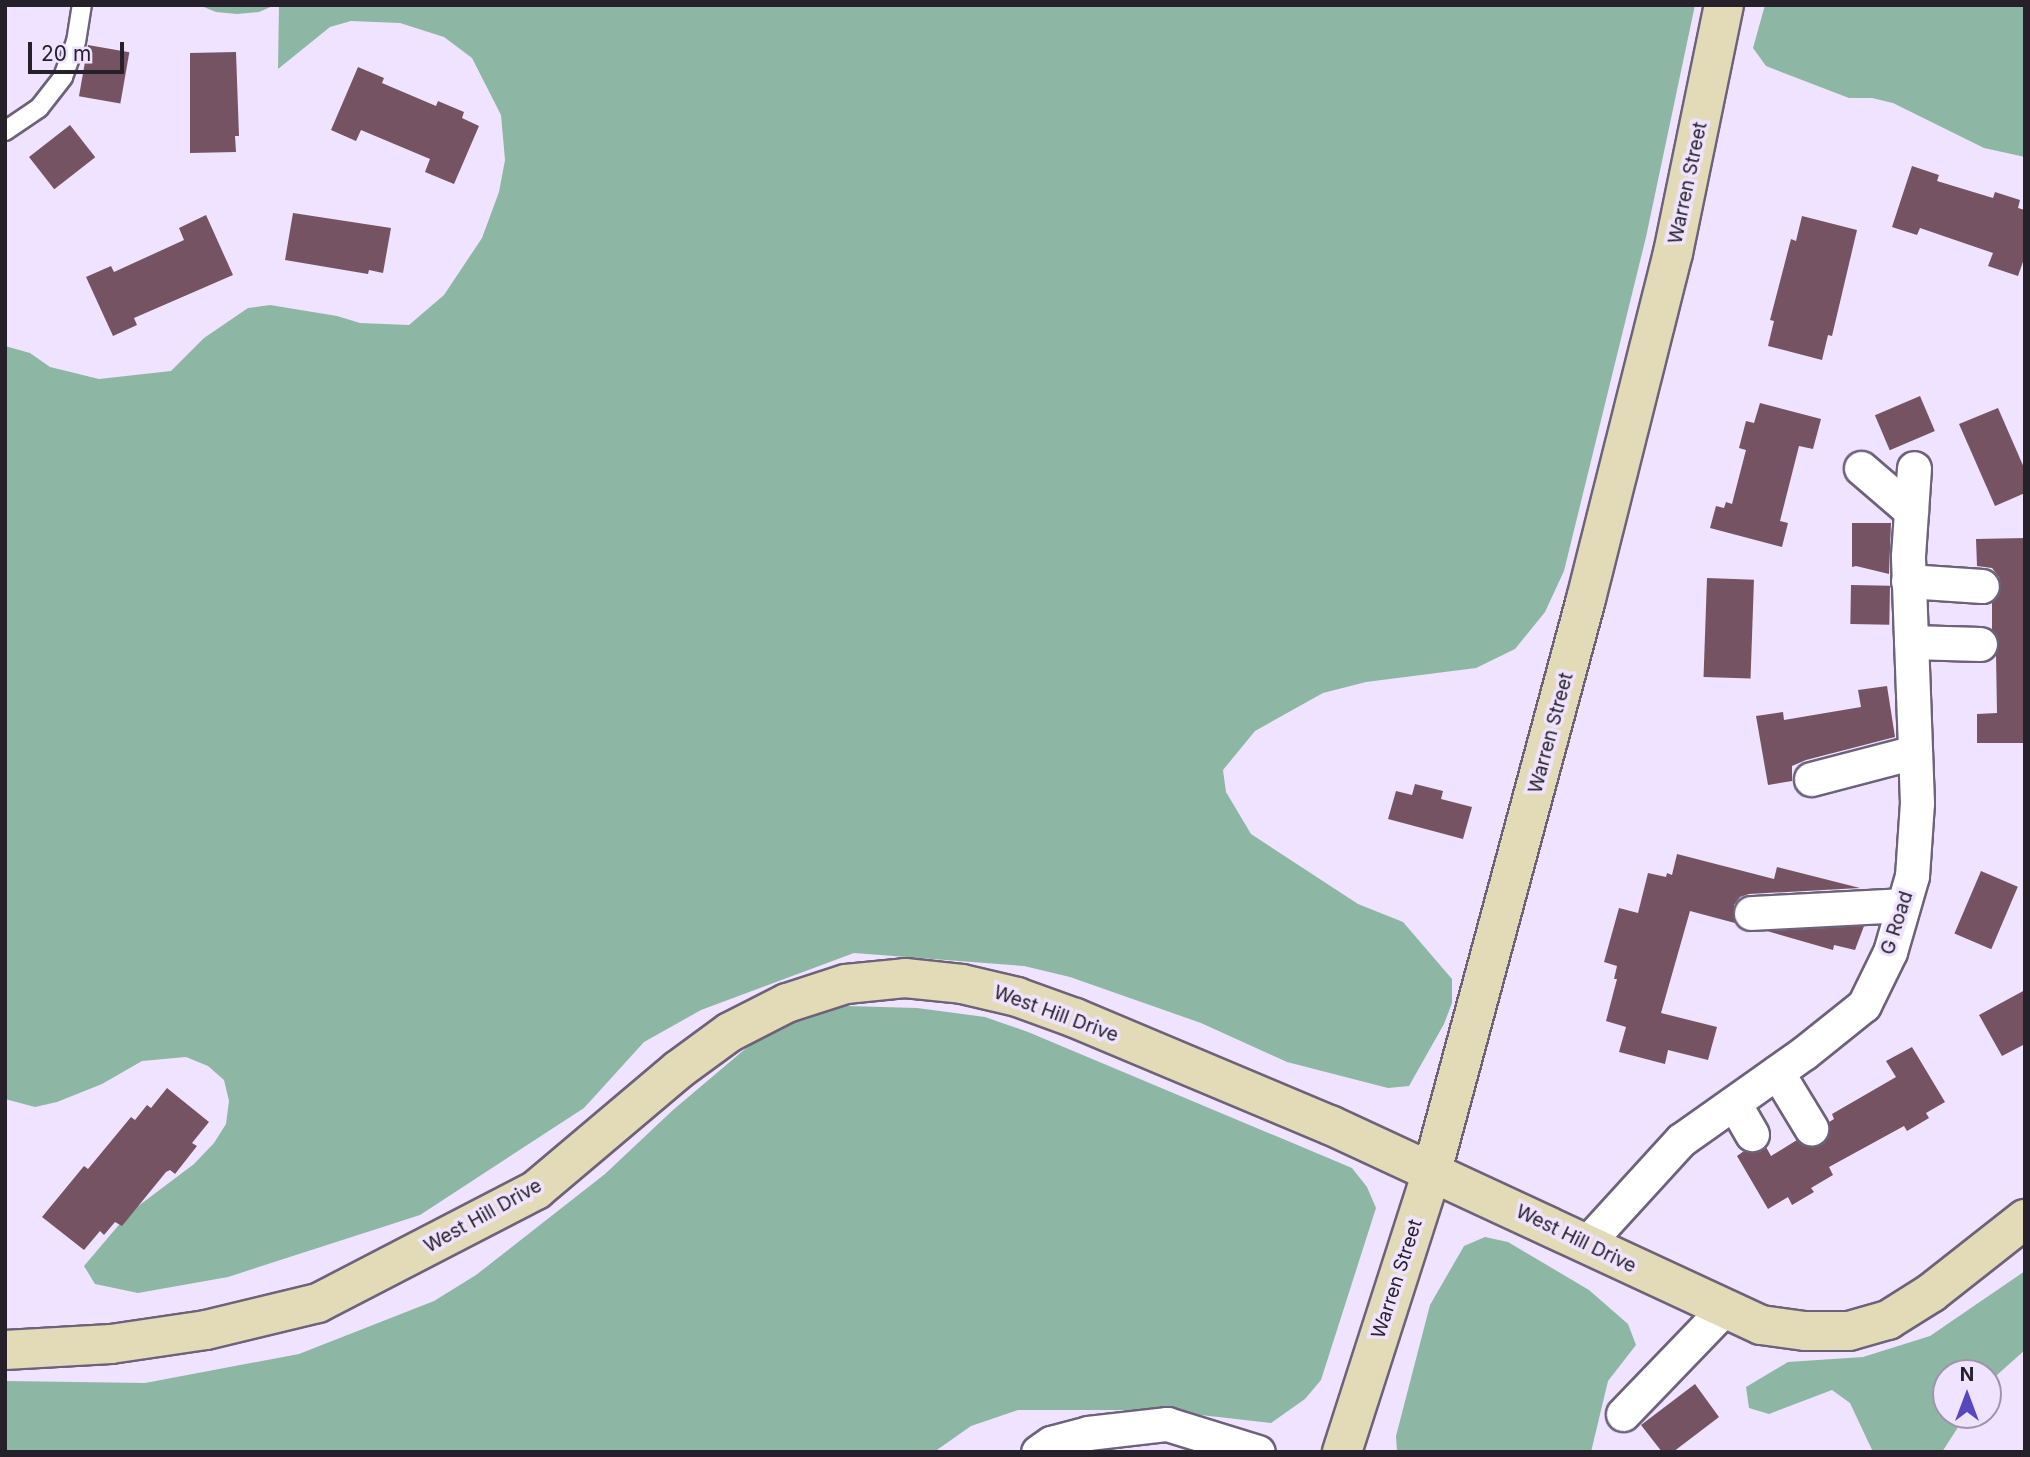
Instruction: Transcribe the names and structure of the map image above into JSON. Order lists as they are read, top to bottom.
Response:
{
  "streets": {
    "street": ["Warren Street", "G Road", "West Hill Drive"]
  },
  "crossings": [
    ["Warren Street", "West Hill Drive"],
    ["G Road", "West Hill Drive"]
  ],
  "scale_bar": "20 m",
  "north": "top"
}
